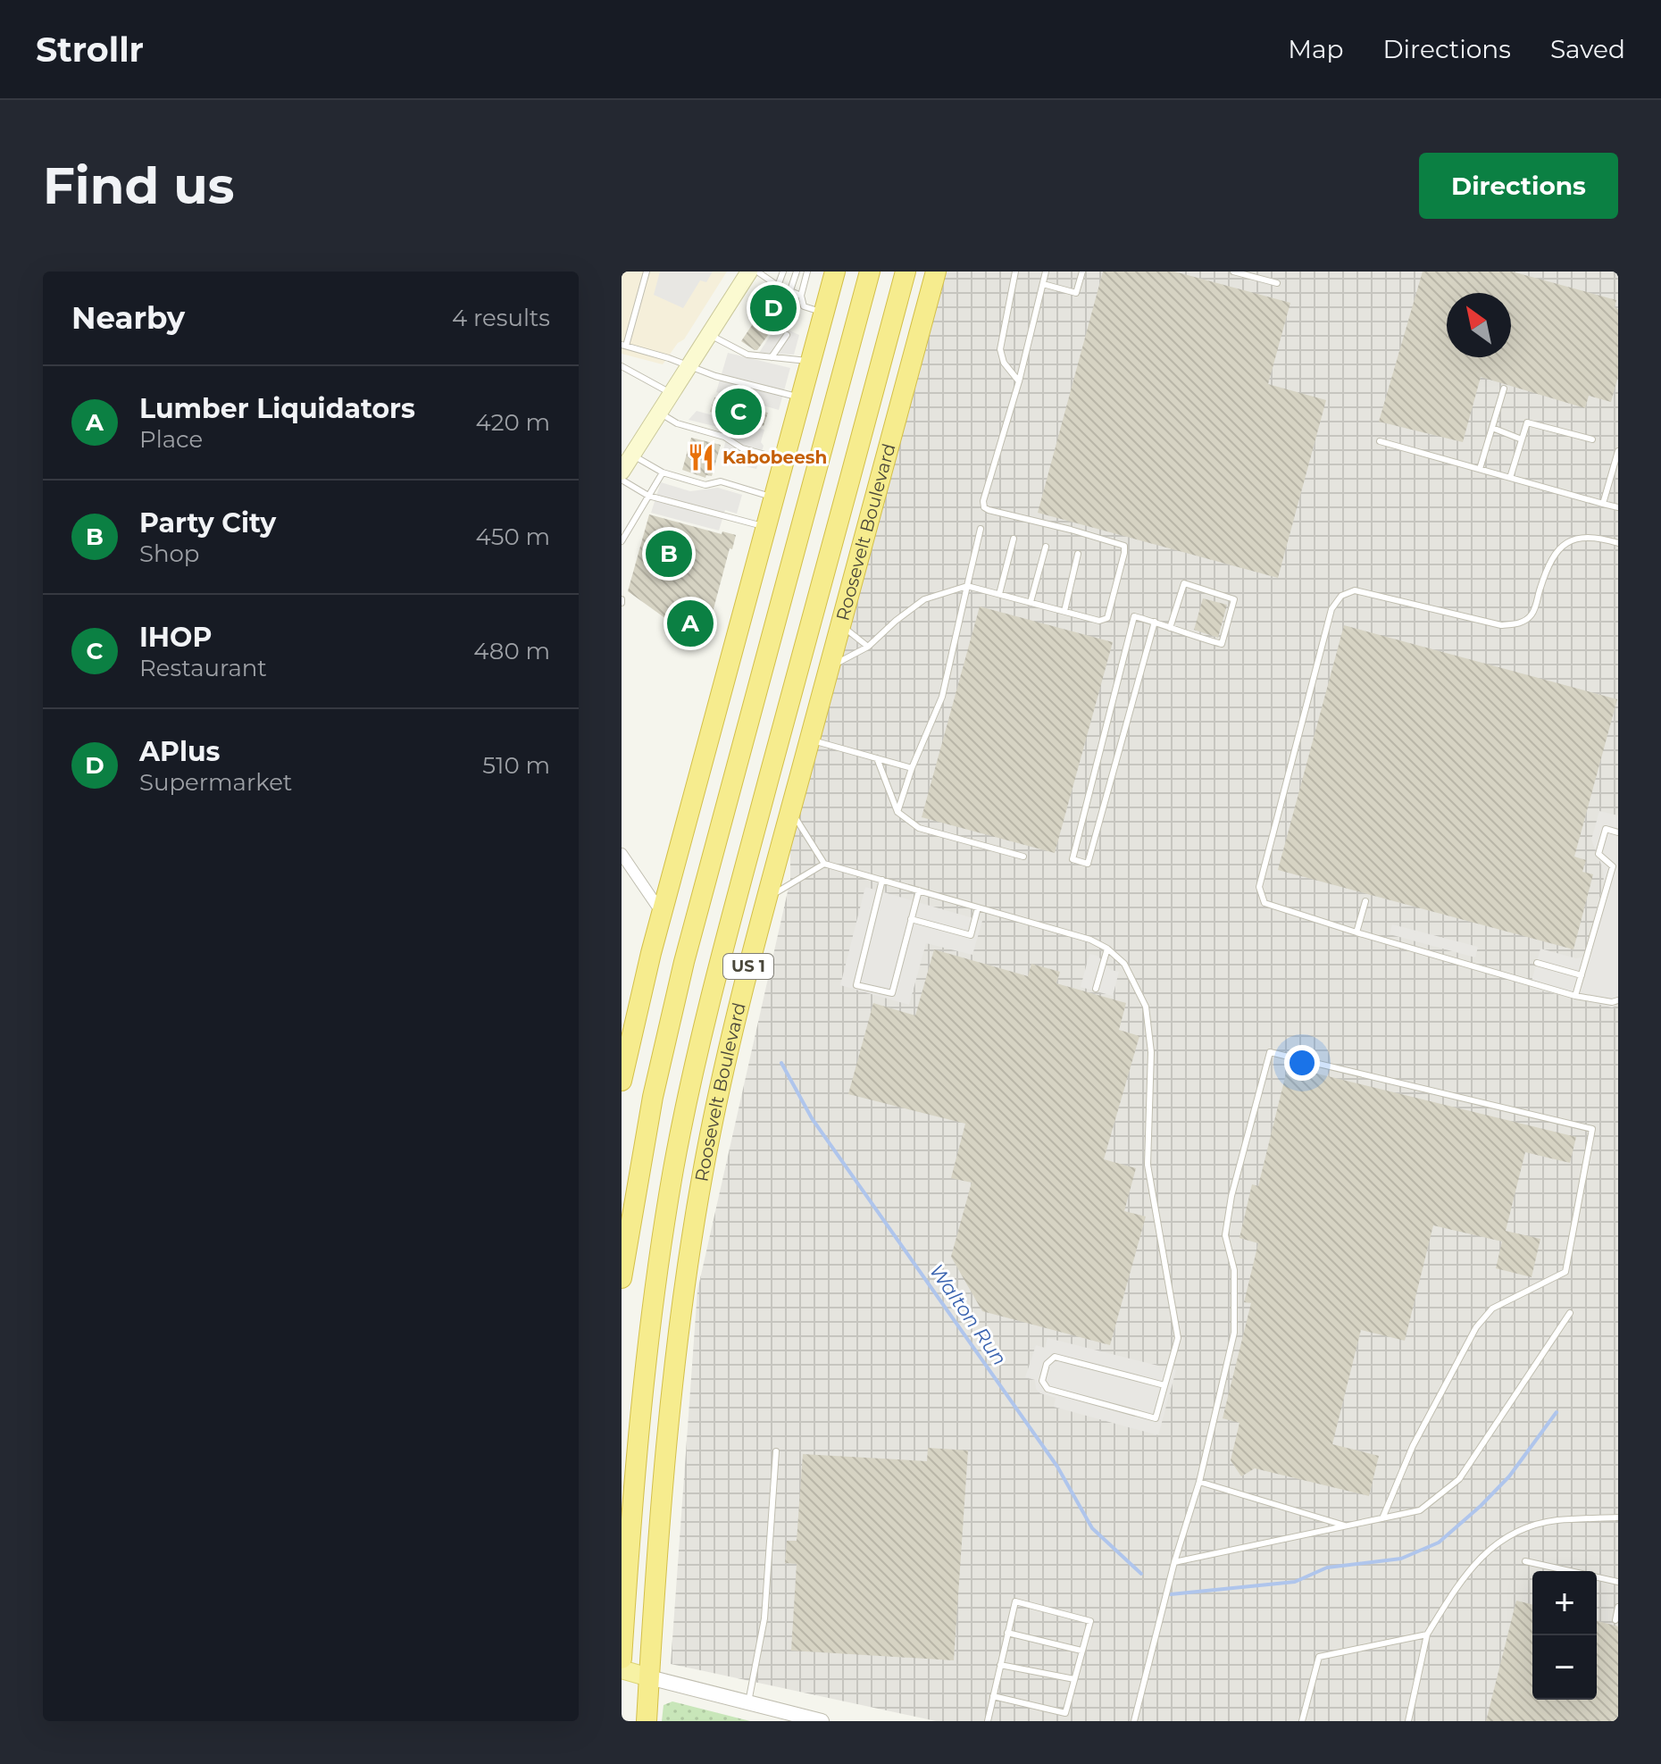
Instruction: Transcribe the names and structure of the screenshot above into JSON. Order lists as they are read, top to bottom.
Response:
{
  "streets": {
    "highway": ["Roosevelt Boulevard", "US 1"]
  },
  "water": ["Walton Run"],
  "places": {
    "restaurant": ["Kabobeesh"]
  },
  "north": "top left",
  "page": {
    "header": "Strollr",
    "nav": ["Map", "Directions", "Saved"],
    "buttons": "Directions",
    "title": "Find us",
    "heading": ["Nearby", "4 results"],
    "pins": [
      "D",
      "C",
      "B",
      "A"
    ],
    "list": [
      {
        "mark": "A",
        "name": "Lumber Liquidators",
        "note": "Place",
        "value": "420 m"
      },
      {
        "mark": "B",
        "name": "Party City",
        "note": "Shop",
        "value": "450 m"
      },
      {
        "mark": "C",
        "name": "IHOP",
        "note": "Restaurant",
        "value": "480 m"
      },
      {
        "mark": "D",
        "name": "APlus",
        "note": "Supermarket",
        "value": "510 m"
      }
    ],
    "map_buttons": ["+", "−"]
  }
}
